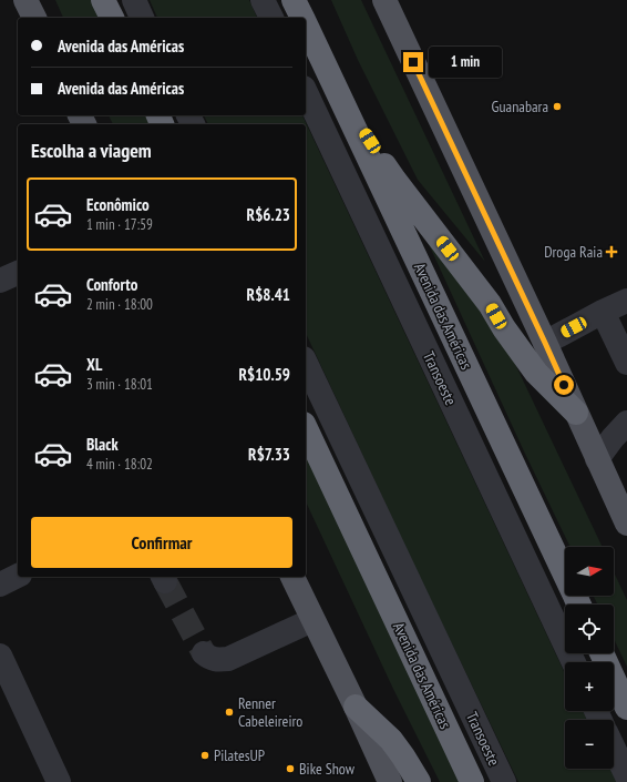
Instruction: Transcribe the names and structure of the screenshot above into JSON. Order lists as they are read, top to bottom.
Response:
{
  "streets": {
    "highway": ["Avenida das Américas"],
    "street": ["Transoeste"]
  },
  "places": {
    "other": [
      "Guanabara",
      "Renner Cabeleireiro",
      "PilatesUP",
      "Bike Show"
    ],
    "health": ["Droga Raia"]
  },
  "north": "right",
  "page": {
    "banner": ["Avenida das Américas", "Avenida das Américas"],
    "bubble": "1 min",
    "heading": "Escolha a viagem",
    "list": [
      {
        "name": "Econômico",
        "note": "1 min · 17:59",
        "value": "R$6.23"
      },
      {
        "name": "Conforto",
        "note": "2 min · 18:00",
        "value": "R$8.41"
      },
      {
        "name": "XL",
        "note": "3 min · 18:01",
        "value": "R$10.59"
      },
      {
        "name": "Black",
        "note": "4 min · 18:02",
        "value": "R$7.33"
      }
    ],
    "buttons": "Confirmar",
    "map_buttons": ["+", "−"]
  }
}
